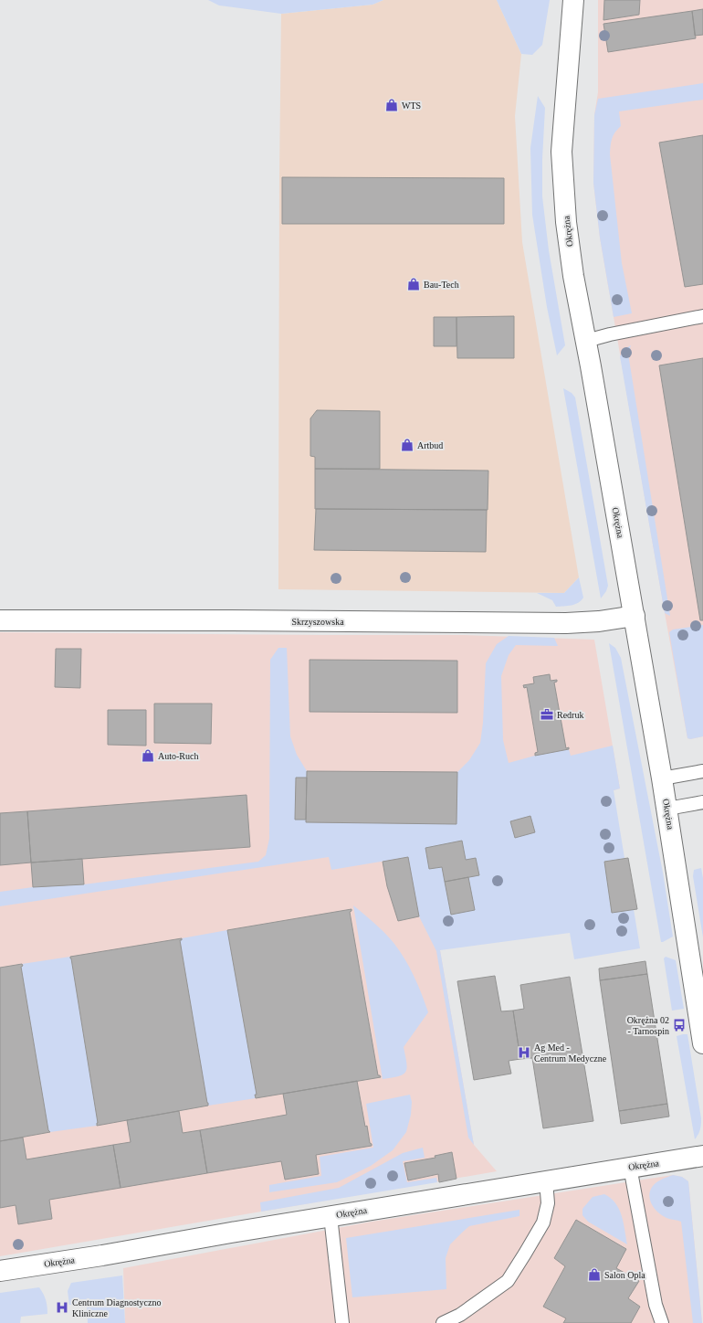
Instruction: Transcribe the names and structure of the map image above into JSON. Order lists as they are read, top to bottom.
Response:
{
  "streets": {
    "street": ["Okrężna", "Skrzyszowska"]
  },
  "crossings": [
    ["Okrężna", "Skrzyszowska"]
  ],
  "places": {
    "shop": [
      "WTS",
      "Bau-Tech",
      "Artbud",
      "Auto-Ruch",
      "Salon Opla"
    ],
    "office": ["Redruk"],
    "bus stop": ["Okrężna 02 - Tarnospin"],
    "hospital": ["Ag Med - Centrum Medyczne", "Centrum Diagnostyczno Kliniczne"]
  }
}
